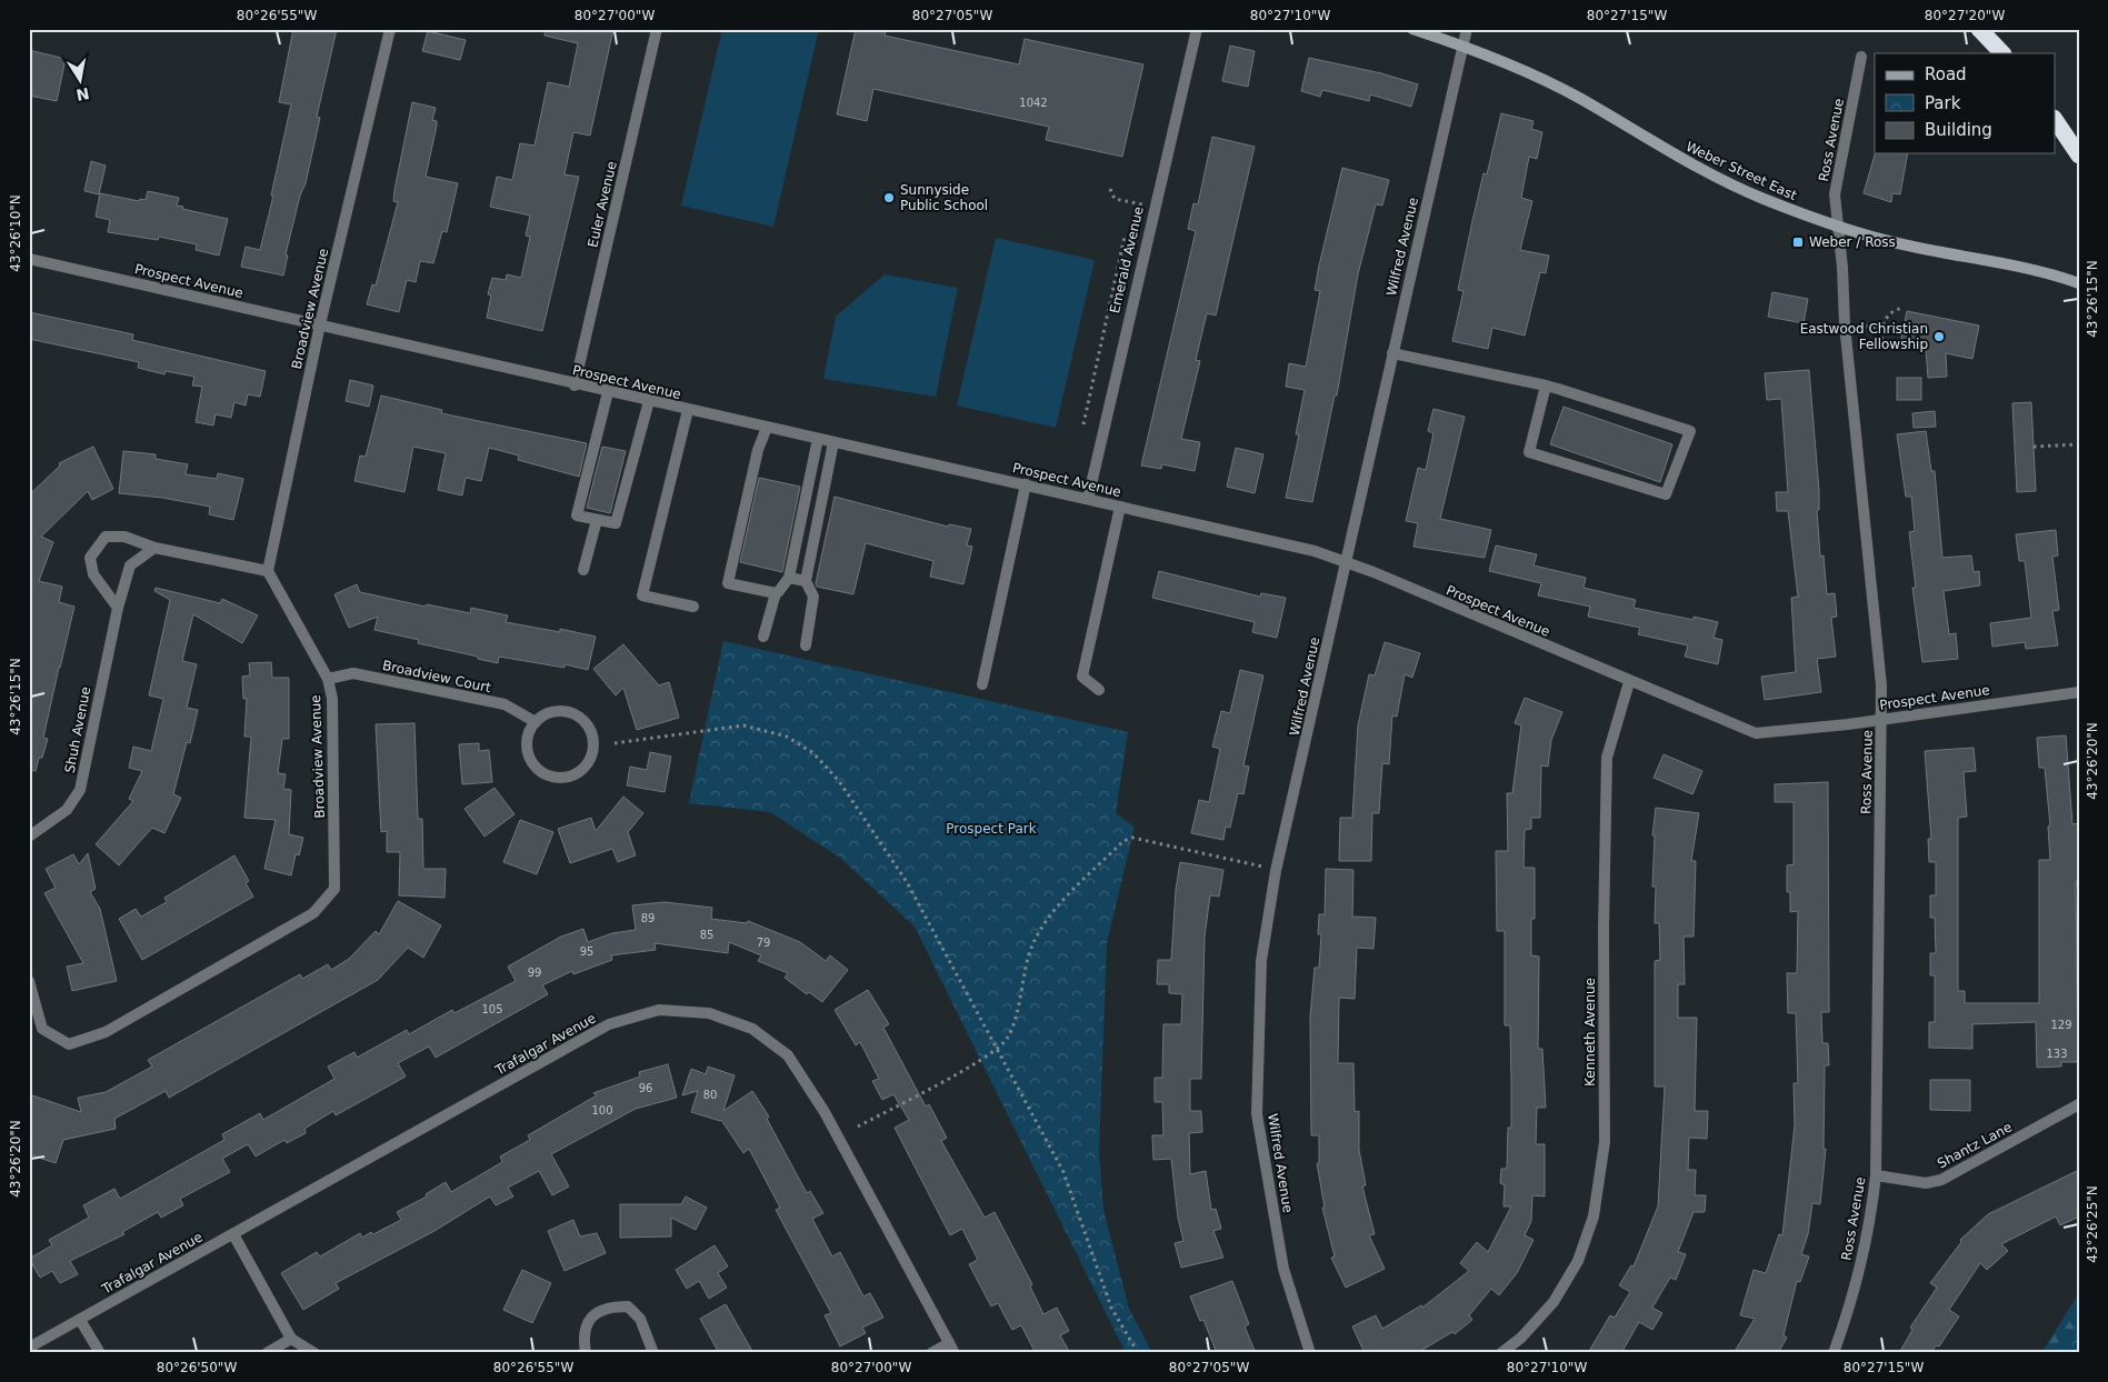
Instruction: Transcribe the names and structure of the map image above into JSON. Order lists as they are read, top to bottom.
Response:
{
  "streets": {
    "main road": ["Weber Street East"],
    "street": [
      "Ross Avenue",
      "Euler Avenue",
      "Wilfred Avenue",
      "Emerald Avenue",
      "Prospect Avenue",
      "Broadview Avenue",
      "Broadview Court",
      "Shuh Avenue",
      "Kenneth Avenue",
      "Trafalgar Avenue",
      "Shantz Lane"
    ]
  },
  "crossings": [
    ["Ross Avenue", "Weber Street East"],
    ["Ross Avenue", "Prospect Avenue"],
    ["Ross Avenue", "Shantz Lane"],
    ["Weber Street East", "Wilfred Avenue"],
    ["Euler Avenue", "Prospect Avenue"],
    ["Wilfred Avenue", "Prospect Avenue"],
    ["Emerald Avenue", "Prospect Avenue"],
    ["Prospect Avenue", "Broadview Avenue"],
    ["Prospect Avenue", "Kenneth Avenue"],
    ["Broadview Avenue", "Broadview Court"]
  ],
  "parks": ["Prospect Park"],
  "places": {
    "other": ["Sunnyside Public School", "Eastwood Christian Fellowship"],
    "transit": ["Weber / Ross"]
  },
  "house_numbers": [
    "1042",
    "89",
    "85",
    "79",
    "95",
    "99",
    "105",
    "129",
    "133",
    "96",
    "80",
    "100"
  ],
  "legend": ["Road", "Park", "Building"],
  "north": "bottom",
  "coordinates": [
    "80°26'55\"W",
    "80°27'00\"W",
    "80°27'05\"W",
    "80°27'10\"W",
    "80°27'15\"W",
    "80°27'20\"W",
    "43°26'10\"N",
    "43°26'15\"N",
    "43°26'20\"N",
    "43°26'25\"N",
    "80°26'50\"W"
  ]
}
